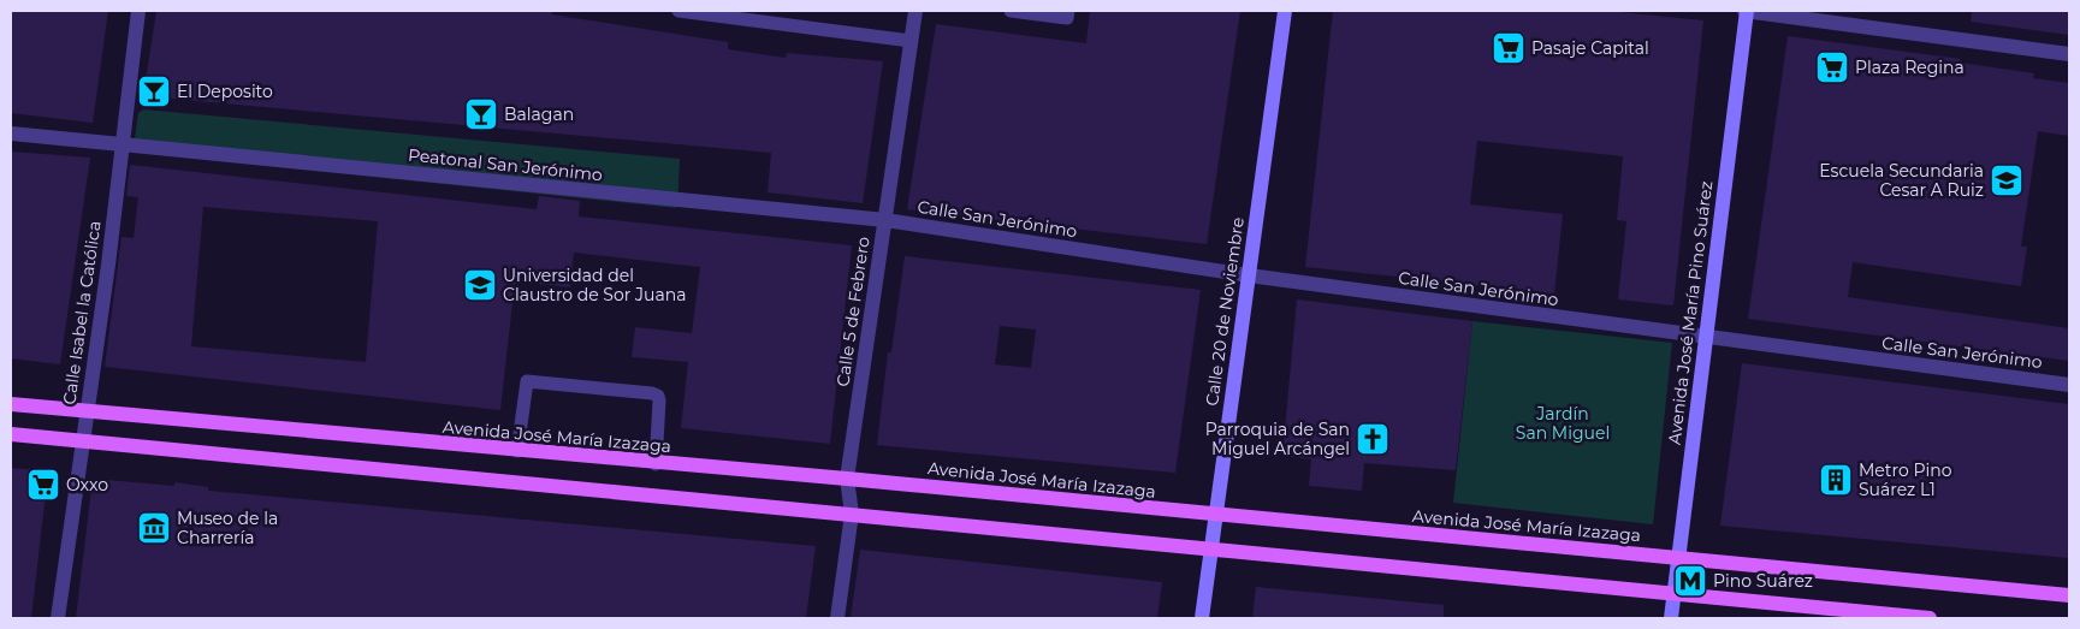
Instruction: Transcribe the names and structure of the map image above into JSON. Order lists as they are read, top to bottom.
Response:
{
  "streets": {
    "main road": ["Calle 20 de Noviembre", "Avenida José María Pino Suárez", "Avenida José María Izazaga"],
    "street": [
      "Peatonal San Jerónimo",
      "Calle San Jerónimo",
      "Calle 5 de Febrero",
      "Calle Isabel la Católica"
    ]
  },
  "crossings": [
    ["Peatonal San Jerónimo", "Calle San Jerónimo"],
    ["Peatonal San Jerónimo", "Calle 5 de Febrero"],
    ["Peatonal San Jerónimo", "Calle Isabel la Católica"],
    ["Calle San Jerónimo", "Calle 5 de Febrero"],
    ["Calle San Jerónimo", "Calle 20 de Noviembre"],
    ["Calle San Jerónimo", "Avenida José María Pino Suárez"],
    ["Calle 5 de Febrero", "Avenida José María Izazaga"],
    ["Calle 20 de Noviembre", "Avenida José María Izazaga"],
    ["Calle Isabel la Católica", "Avenida José María Izazaga"],
    ["Avenida José María Pino Suárez", "Avenida José María Izazaga"]
  ],
  "parks": ["Jardín San Miguel"],
  "places": {
    "supermarket": ["Pasaje Capital", "Plaza Regina", "Oxxo"],
    "bar": ["El Deposito", "Balagan"],
    "school or university": ["Escuela Secundaria Cesar A Ruiz", "Universidad del Claustro de Sor Juana"],
    "church": ["Parroquia de San Miguel Arcángel"],
    "building": ["Metro Pino Suárez L1"],
    "museum": ["Museo de la Charrería"],
    "metro station": ["Pino Suárez"]
  }
}
